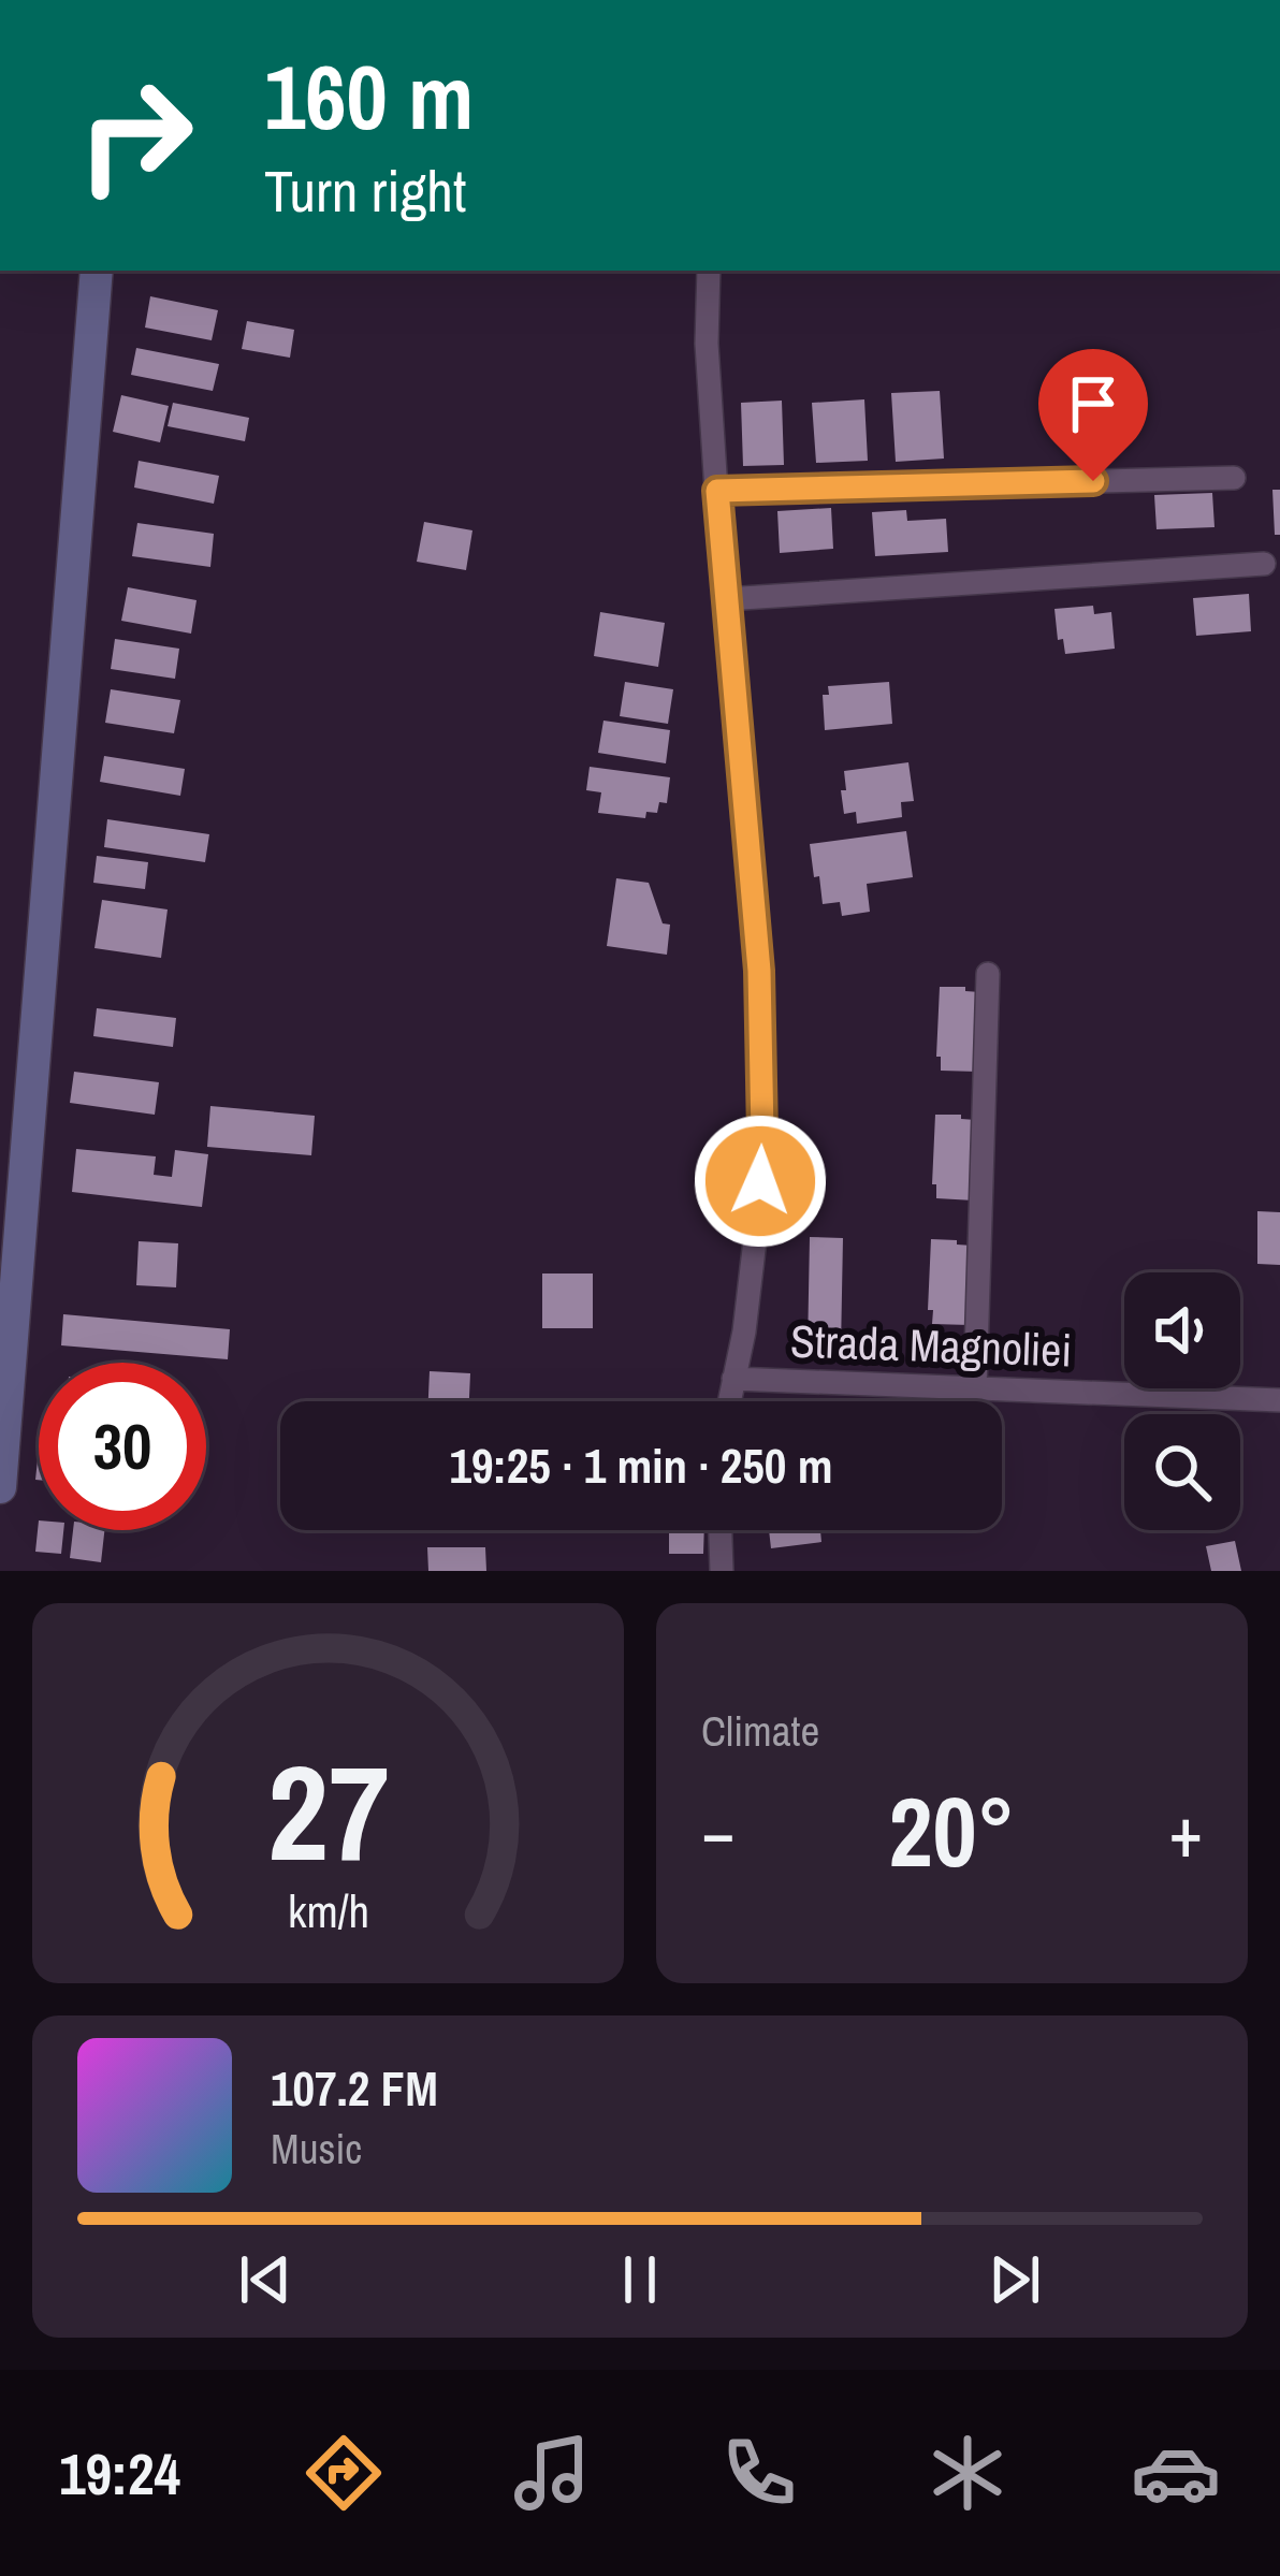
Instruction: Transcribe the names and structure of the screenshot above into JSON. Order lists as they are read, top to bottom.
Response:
{
  "streets": {
    "street": ["Strada Magnoliei"]
  },
  "page": {
    "turn": ["160 m", "Turn right"],
    "limit": "30",
    "trip": "19:25 · 1 min · 250 m",
    "tile": "Climate",
    "heat": ["−", "20°", "+"],
    "song": ["107.2 FM", "Music"],
    "tabs": "19:24",
    "gauge": ["27", "km/h"]
  }
}
